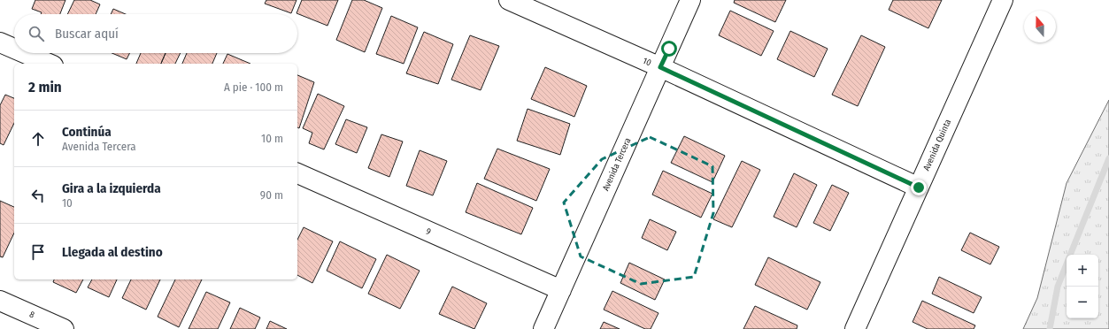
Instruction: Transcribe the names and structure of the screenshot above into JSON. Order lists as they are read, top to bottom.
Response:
{
  "streets": {
    "street": [
      "10",
      "Avenida Quinta",
      "Avenida Tercera",
      "9",
      "8"
    ]
  },
  "crossings": [
    ["10", "Avenida Quinta"],
    ["10", "Avenida Tercera"],
    ["Avenida Tercera", "9"]
  ],
  "north": "top",
  "page": {
    "search": "Buscar aquí",
    "heading": ["2 min", "A pie · 100 m"],
    "list": [
      ["Continúa", "Avenida Tercera", "10 m"],
      ["Gira a la izquierda", "10", "90 m"],
      "Llegada al destino"
    ],
    "map_buttons": ["+", "−"]
  }
}
